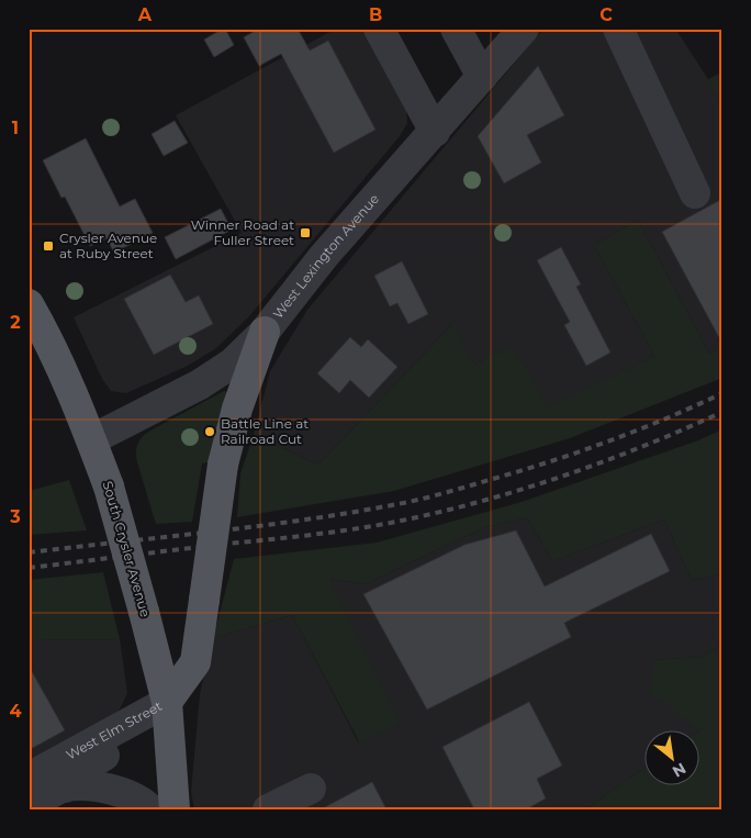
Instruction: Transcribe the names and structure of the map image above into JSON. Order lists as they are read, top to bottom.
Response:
{
  "streets": {
    "main road": ["South Crysler Avenue"],
    "street": ["West Lexington Avenue", "West Elm Street"]
  },
  "crossings": [
    ["West Lexington Avenue", "South Crysler Avenue"],
    ["South Crysler Avenue", "West Elm Street"]
  ],
  "places": {
    "transit": ["Winner Road at Fuller Street", "Crysler Avenue at Ruby Street"],
    "other": ["Battle Line at Railroad Cut"]
  },
  "north": "bottom right",
  "grid": {
    "columns": ["A", "B", "C"],
    "rows": [
      "1",
      "2",
      "3",
      "4"
    ]
  }
}
